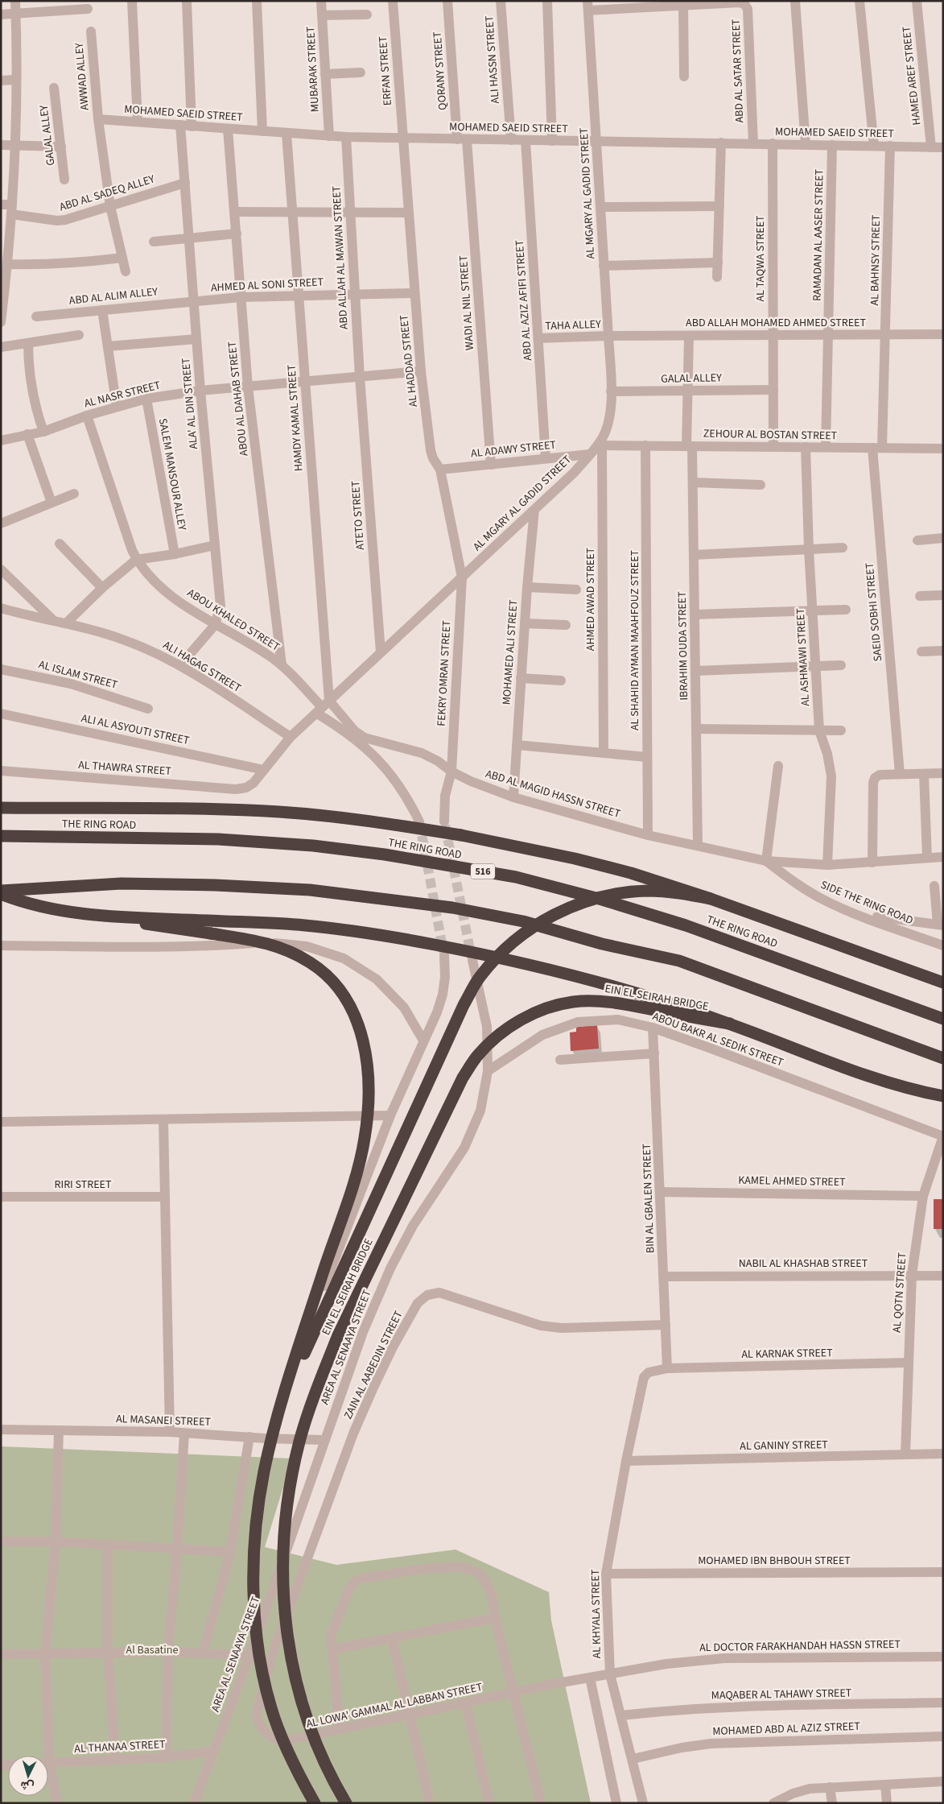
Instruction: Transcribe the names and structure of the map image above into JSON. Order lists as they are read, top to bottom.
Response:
{
  "streets": {
    "highway": ["THE RING ROAD", "516", "EIN EL SEIRAH BRIDGE"],
    "street": [
      "ALI HASSN STREET",
      "MUBARAK STREET",
      "ERFAN STREET",
      "QORANY STREET",
      "ABD AL SATAR STREET",
      "HAMED AREF STREET",
      "AWWAD ALLEY",
      "MOHAMED SAEID STREET",
      "GALAL ALLEY",
      "ABD AL SADEQ ALLEY",
      "AL MGARY AL GADID STREET",
      "RAMADAN AL AASER STREET",
      "ABD ALLAH AL MAWAN STREET",
      "AL TAQWA STREET",
      "AL BAHNSY STREET",
      "AHMED AL SONI STREET",
      "ABD AL ALIM ALLEY",
      "ABD AL AZIZ AFIFI STREET",
      "WADI AL NIL STREET",
      "ABD ALLAH MOHAMED AHMED STREET",
      "TAHA ALLEY",
      "AL HADDAD STREET",
      "AL NASR STREET",
      "ABOU AL DAHAB STREET",
      "ALA' AL DIN STREET",
      "HAMDY KAMAL STREET",
      "ZEHOUR AL BOSTAN STREET",
      "AL ADAWY STREET",
      "SALEM MANSOUR ALLEY",
      "ATETO STREET",
      "AHMED AWAD STREET",
      "SAEID SOBHI STREET",
      "ABOU KHALED STREET",
      "AL SHAHID AYMAN MAAHFOUZ STREET",
      "IBRAHIM OUDA STREET",
      "MOHAMED ALI STREET",
      "AL ASHMAWI STREET",
      "ALI HAGAG STREET",
      "FEKRY OMRAN STREET",
      "AL ISLAM STREET",
      "ALI AL ASYOUTI STREET",
      "AL THAWRA STREET",
      "ABD AL MAGID HASSN STREET",
      "SIDE THE RING ROAD",
      "ABOU BAKR AL SEDIK STREET",
      "KAMEL AHMED STREET",
      "RIRI STREET",
      "BIN AL GBALEN STREET",
      "NABIL AL KHASHAB STREET",
      "AL QOTN STREET",
      "AREA AL SENAAYA STREET",
      "AL KARNAK STREET",
      "ZAIN AL AABEDIN STREET",
      "AL MASANEI STREET",
      "AL GANINY STREET",
      "MOHAMED IBN BHBOUH STREET",
      "AL KHYALA STREET",
      "AL DOCTOR FARAKHANDAH HASSN STREET",
      "MAQABER AL TAHAWY STREET",
      "AL LOWA' GAMMAL AL LABBAN STREET",
      "MOHAMED ABD AL AZIZ STREET",
      "AL THANAA STREET"
    ]
  },
  "crossings": [
    ["ALI HASSN STREET", "MOHAMED SAEID STREET"],
    ["MUBARAK STREET", "MOHAMED SAEID STREET"],
    ["ERFAN STREET", "MOHAMED SAEID STREET"],
    ["ERFAN STREET", "AL HADDAD STREET"],
    ["QORANY STREET", "MOHAMED SAEID STREET"],
    ["QORANY STREET", "WADI AL NIL STREET"],
    ["ABD AL SATAR STREET", "MOHAMED SAEID STREET"],
    ["HAMED AREF STREET", "MOHAMED SAEID STREET"],
    ["AWWAD ALLEY", "MOHAMED SAEID STREET"],
    ["AWWAD ALLEY", "ABD AL SADEQ ALLEY"],
    ["MOHAMED SAEID STREET", "AL MGARY AL GADID STREET"],
    ["MOHAMED SAEID STREET", "RAMADAN AL AASER STREET"],
    ["MOHAMED SAEID STREET", "ABD ALLAH AL MAWAN STREET"],
    ["MOHAMED SAEID STREET", "AL TAQWA STREET"],
    ["MOHAMED SAEID STREET", "AL BAHNSY STREET"],
    ["MOHAMED SAEID STREET", "ABD AL AZIZ AFIFI STREET"],
    ["MOHAMED SAEID STREET", "WADI AL NIL STREET"],
    ["MOHAMED SAEID STREET", "AL HADDAD STREET"],
    ["MOHAMED SAEID STREET", "ABOU AL DAHAB STREET"],
    ["MOHAMED SAEID STREET", "ALA' AL DIN STREET"],
    ["MOHAMED SAEID STREET", "HAMDY KAMAL STREET"],
    ["GALAL ALLEY", "AL MGARY AL GADID STREET"],
    ["GALAL ALLEY", "AL TAQWA STREET"],
    ["GALAL ALLEY", "IBRAHIM OUDA STREET"],
    ["ABD AL SADEQ ALLEY", "ALA' AL DIN STREET"],
    ["AL MGARY AL GADID STREET", "ABD ALLAH MOHAMED AHMED STREET"],
    ["AL MGARY AL GADID STREET", "TAHA ALLEY"],
    ["AL MGARY AL GADID STREET", "AL HADDAD STREET"],
    ["AL MGARY AL GADID STREET", "HAMDY KAMAL STREET"],
    ["AL MGARY AL GADID STREET", "ZEHOUR AL BOSTAN STREET"],
    ["AL MGARY AL GADID STREET", "AL ADAWY STREET"],
    ["AL MGARY AL GADID STREET", "ATETO STREET"],
    ["AL MGARY AL GADID STREET", "AHMED AWAD STREET"],
    ["AL MGARY AL GADID STREET", "ABOU KHALED STREET"],
    ["AL MGARY AL GADID STREET", "MOHAMED ALI STREET"],
    ["AL MGARY AL GADID STREET", "ALI HAGAG STREET"],
    ["AL MGARY AL GADID STREET", "FEKRY OMRAN STREET"],
    ["AL MGARY AL GADID STREET", "ALI AL ASYOUTI STREET"],
    ["AL MGARY AL GADID STREET", "AL THAWRA STREET"],
    ["AL MGARY AL GADID STREET", "ABD AL MAGID HASSN STREET"],
    ["RAMADAN AL AASER STREET", "ABD ALLAH MOHAMED AHMED STREET"],
    ["RAMADAN AL AASER STREET", "ZEHOUR AL BOSTAN STREET"],
    ["ABD ALLAH AL MAWAN STREET", "AHMED AL SONI STREET"],
    ["ABD ALLAH AL MAWAN STREET", "AL NASR STREET"],
    ["ABD ALLAH AL MAWAN STREET", "ATETO STREET"],
    ["AL TAQWA STREET", "ABD ALLAH MOHAMED AHMED STREET"],
    ["AL TAQWA STREET", "ZEHOUR AL BOSTAN STREET"],
    ["AL BAHNSY STREET", "ABD ALLAH MOHAMED AHMED STREET"],
    ["AL BAHNSY STREET", "ZEHOUR AL BOSTAN STREET"],
    ["AL BAHNSY STREET", "SAEID SOBHI STREET"],
    ["AHMED AL SONI STREET", "ABD AL ALIM ALLEY"],
    ["AHMED AL SONI STREET", "AL HADDAD STREET"],
    ["AHMED AL SONI STREET", "ABOU AL DAHAB STREET"],
    ["AHMED AL SONI STREET", "ALA' AL DIN STREET"],
    ["AHMED AL SONI STREET", "HAMDY KAMAL STREET"],
    ["ABD AL ALIM ALLEY", "ALA' AL DIN STREET"],
    ["ABD AL AZIZ AFIFI STREET", "TAHA ALLEY"],
    ["ABD AL AZIZ AFIFI STREET", "AL ADAWY STREET"],
    ["WADI AL NIL STREET", "AL ADAWY STREET"],
    ["ABD ALLAH MOHAMED AHMED STREET", "TAHA ALLEY"],
    ["ABD ALLAH MOHAMED AHMED STREET", "IBRAHIM OUDA STREET"],
    ["AL HADDAD STREET", "AL NASR STREET"],
    ["AL HADDAD STREET", "AL ADAWY STREET"],
    ["AL HADDAD STREET", "FEKRY OMRAN STREET"],
    ["AL NASR STREET", "ABOU AL DAHAB STREET"],
    ["AL NASR STREET", "ALA' AL DIN STREET"],
    ["AL NASR STREET", "HAMDY KAMAL STREET"],
    ["AL NASR STREET", "SALEM MANSOUR ALLEY"],
    ["AL NASR STREET", "ATETO STREET"],
    ["AL NASR STREET", "ABOU KHALED STREET"],
    ["ABOU AL DAHAB STREET", "ABOU KHALED STREET"],
    ["ALA' AL DIN STREET", "ABOU KHALED STREET"],
    ["ALA' AL DIN STREET", "ALI HAGAG STREET"],
    ["HAMDY KAMAL STREET", "ABOU KHALED STREET"],
    ["HAMDY KAMAL STREET", "ABD AL MAGID HASSN STREET"],
    ["ZEHOUR AL BOSTAN STREET", "AHMED AWAD STREET"],
    ["ZEHOUR AL BOSTAN STREET", "SAEID SOBHI STREET"],
    ["ZEHOUR AL BOSTAN STREET", "AL SHAHID AYMAN MAAHFOUZ STREET"],
    ["ZEHOUR AL BOSTAN STREET", "IBRAHIM OUDA STREET"],
    ["ZEHOUR AL BOSTAN STREET", "AL ASHMAWI STREET"],
    ["ABOU KHALED STREET", "ABD AL MAGID HASSN STREET"],
    ["AL SHAHID AYMAN MAAHFOUZ STREET", "ABD AL MAGID HASSN STREET"],
    ["IBRAHIM OUDA STREET", "ABD AL MAGID HASSN STREET"],
    ["MOHAMED ALI STREET", "ABD AL MAGID HASSN STREET"],
    ["AL ASHMAWI STREET", "ABD AL MAGID HASSN STREET"],
    ["FEKRY OMRAN STREET", "ABD AL MAGID HASSN STREET"],
    ["ABD AL MAGID HASSN STREET", "SIDE THE RING ROAD"],
    ["ABOU BAKR AL SEDIK STREET", "BIN AL GBALEN STREET"],
    ["ABOU BAKR AL SEDIK STREET", "AL QOTN STREET"],
    ["ABOU BAKR AL SEDIK STREET", "AREA AL SENAAYA STREET"],
    ["KAMEL AHMED STREET", "BIN AL GBALEN STREET"],
    ["KAMEL AHMED STREET", "AL QOTN STREET"],
    ["BIN AL GBALEN STREET", "NABIL AL KHASHAB STREET"],
    ["BIN AL GBALEN STREET", "AL KARNAK STREET"],
    ["BIN AL GBALEN STREET", "ZAIN AL AABEDIN STREET"],
    ["BIN AL GBALEN STREET", "AL KHYALA STREET"],
    ["NABIL AL KHASHAB STREET", "AL QOTN STREET"],
    ["AL QOTN STREET", "AL KARNAK STREET"],
    ["AL QOTN STREET", "AL GANINY STREET"],
    ["AREA AL SENAAYA STREET", "AL MASANEI STREET"],
    ["AREA AL SENAAYA STREET", "AL THANAA STREET"],
    ["AL KARNAK STREET", "AL KHYALA STREET"],
    ["ZAIN AL AABEDIN STREET", "AL LOWA' GAMMAL AL LABBAN STREET"],
    ["AL GANINY STREET", "AL KHYALA STREET"],
    ["MOHAMED IBN BHBOUH STREET", "AL KHYALA STREET"],
    ["AL KHYALA STREET", "AL DOCTOR FARAKHANDAH HASSN STREET"],
    ["AL KHYALA STREET", "MAQABER AL TAHAWY STREET"],
    ["AL KHYALA STREET", "AL LOWA' GAMMAL AL LABBAN STREET"],
    ["AL KHYALA STREET", "MOHAMED ABD AL AZIZ STREET"],
    ["AL DOCTOR FARAKHANDAH HASSN STREET", "AL LOWA' GAMMAL AL LABBAN STREET"]
  ],
  "parks": ["Al Basatine"],
  "north": "bottom"
}
